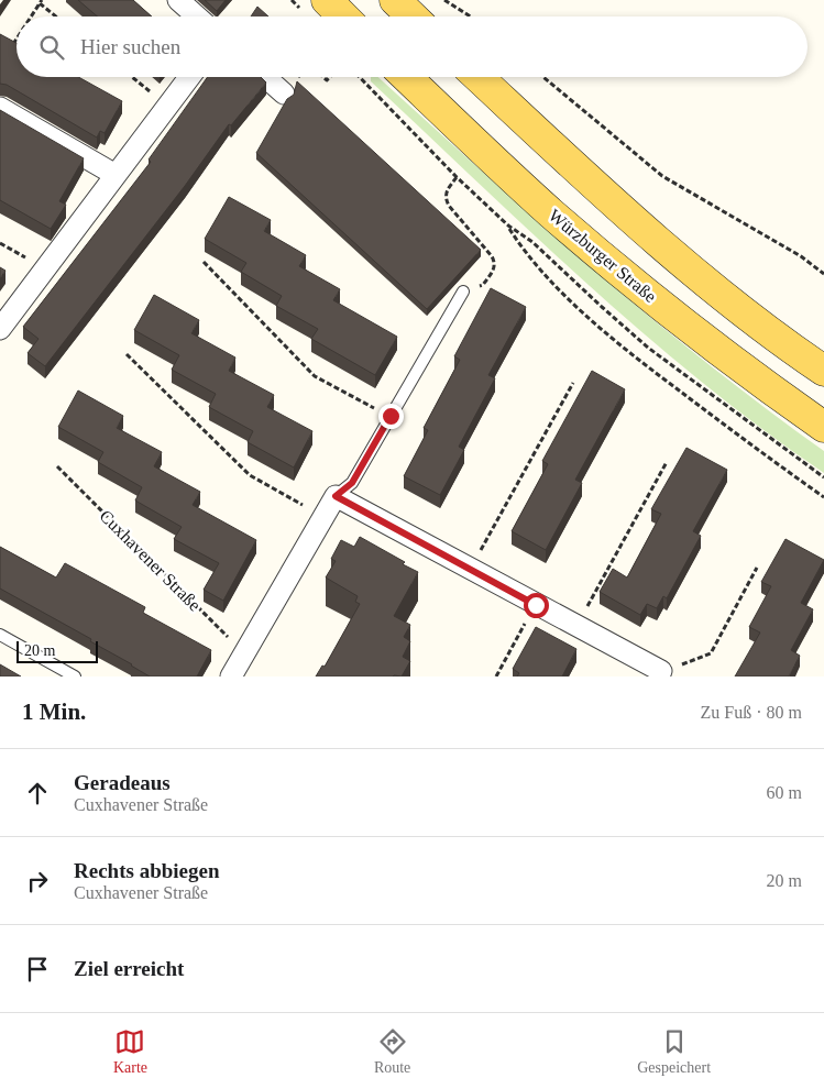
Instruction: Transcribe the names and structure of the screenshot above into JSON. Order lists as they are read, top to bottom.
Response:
{
  "streets": {
    "main road": ["Würzburger Straße"],
    "path": ["Cuxhavener Straße"]
  },
  "scale_bar": "20 m",
  "page": {
    "search": "Hier suchen",
    "scale": "20 m",
    "heading": ["1 Min.", "Zu Fuß · 80 m"],
    "list": [
      ["Geradeaus", "Cuxhavener Straße", "60 m"],
      ["Rechts abbiegen", "Cuxhavener Straße", "20 m"],
      "Ziel erreicht"
    ],
    "nav": ["Karte", "Route", "Gespeichert"]
  }
}
